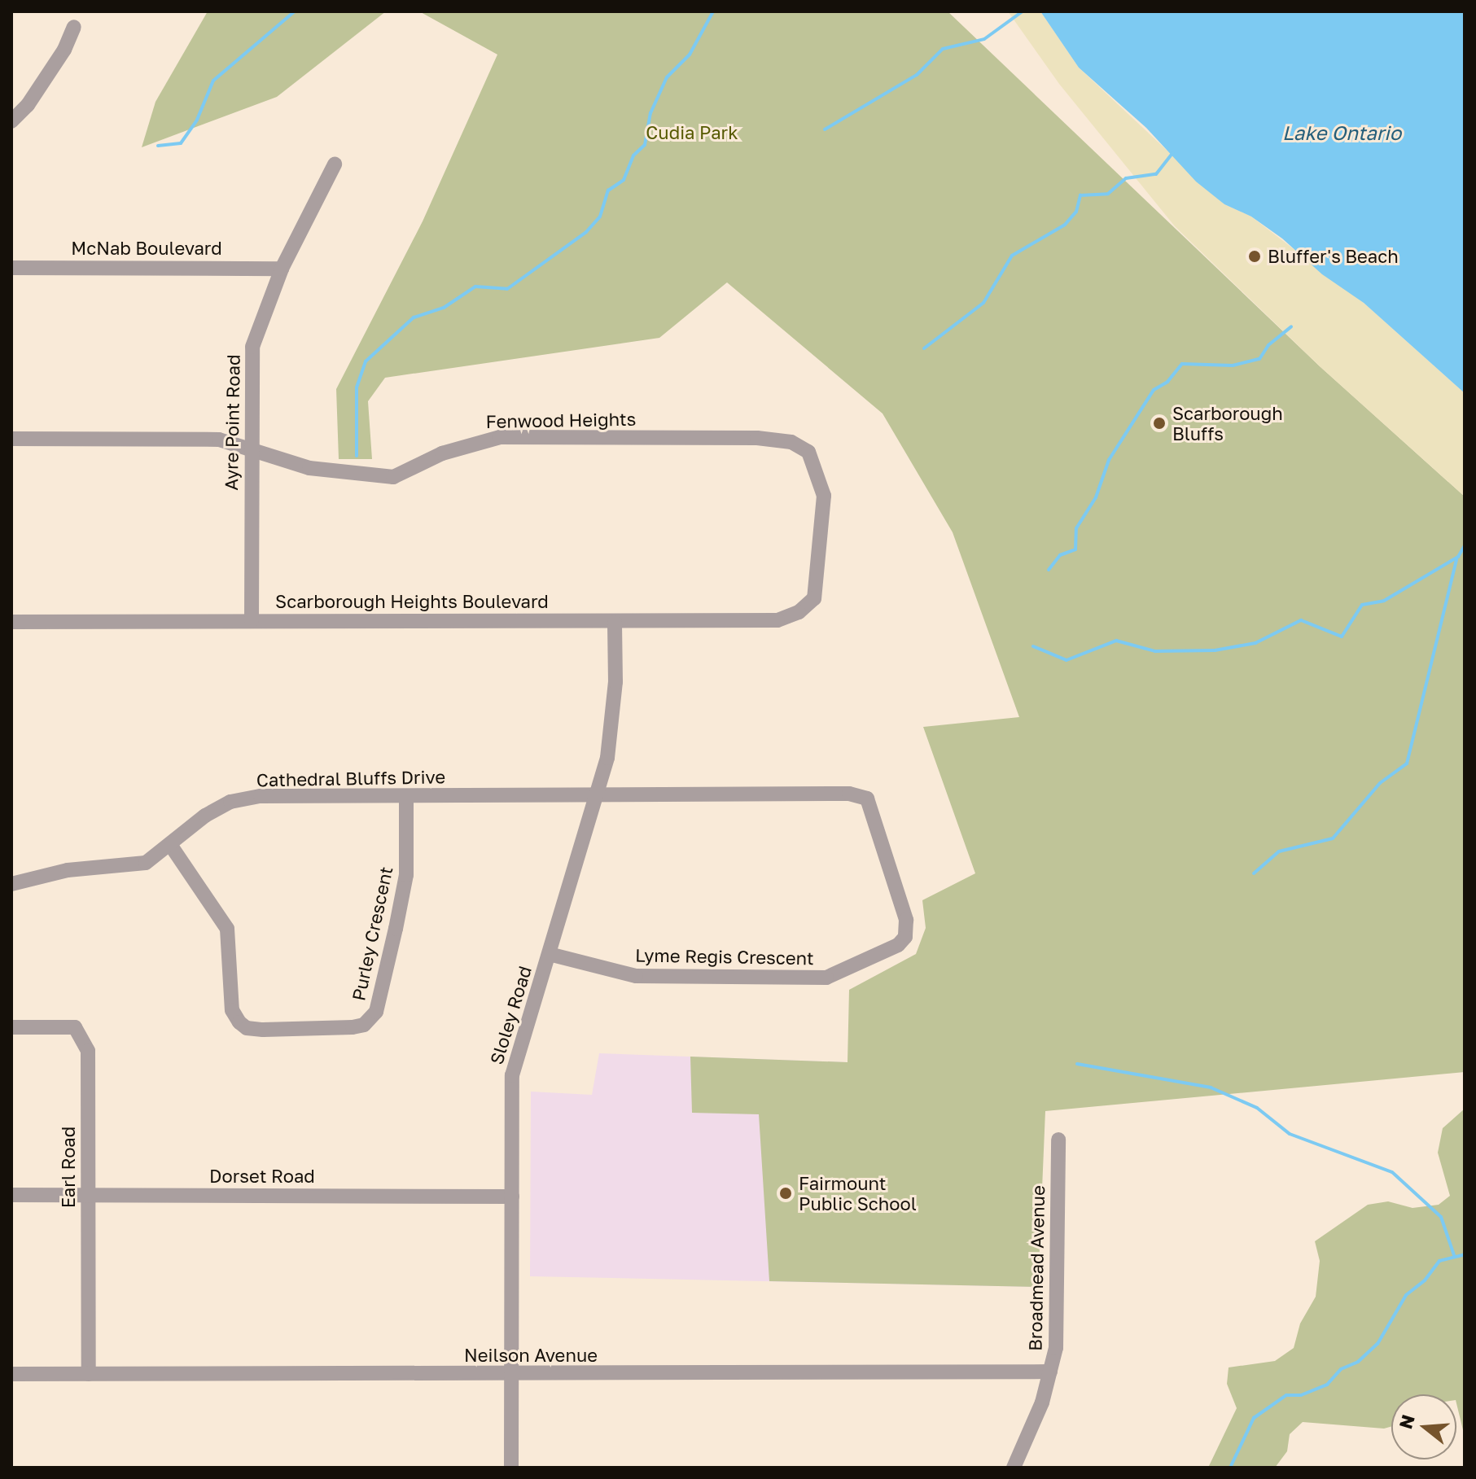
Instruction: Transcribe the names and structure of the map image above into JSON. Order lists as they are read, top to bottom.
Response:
{
  "streets": {
    "street": [
      "McNab Boulevard",
      "Fenwood Heights",
      "Ayre Point Road",
      "Scarborough Heights Boulevard",
      "Cathedral Bluffs Drive",
      "Purley Crescent",
      "Lyme Regis Crescent",
      "Sloley Road",
      "Earl Road",
      "Dorset Road",
      "Broadmead Avenue",
      "Neilson Avenue"
    ]
  },
  "crossings": [
    ["McNab Boulevard", "Ayre Point Road"],
    ["Fenwood Heights", "Ayre Point Road"],
    ["Fenwood Heights", "Scarborough Heights Boulevard"],
    ["Ayre Point Road", "Scarborough Heights Boulevard"],
    ["Scarborough Heights Boulevard", "Sloley Road"],
    ["Cathedral Bluffs Drive", "Purley Crescent"],
    ["Cathedral Bluffs Drive", "Lyme Regis Crescent"],
    ["Cathedral Bluffs Drive", "Sloley Road"],
    ["Lyme Regis Crescent", "Sloley Road"],
    ["Sloley Road", "Dorset Road"],
    ["Sloley Road", "Neilson Avenue"],
    ["Earl Road", "Dorset Road"],
    ["Earl Road", "Neilson Avenue"],
    ["Broadmead Avenue", "Neilson Avenue"]
  ],
  "water": ["Lake Ontario"],
  "parks": ["Cudia Park"],
  "places": ["Bluffer's Beach", "Scarborough Bluffs", "Fairmount Public School"],
  "north": "left"
}
